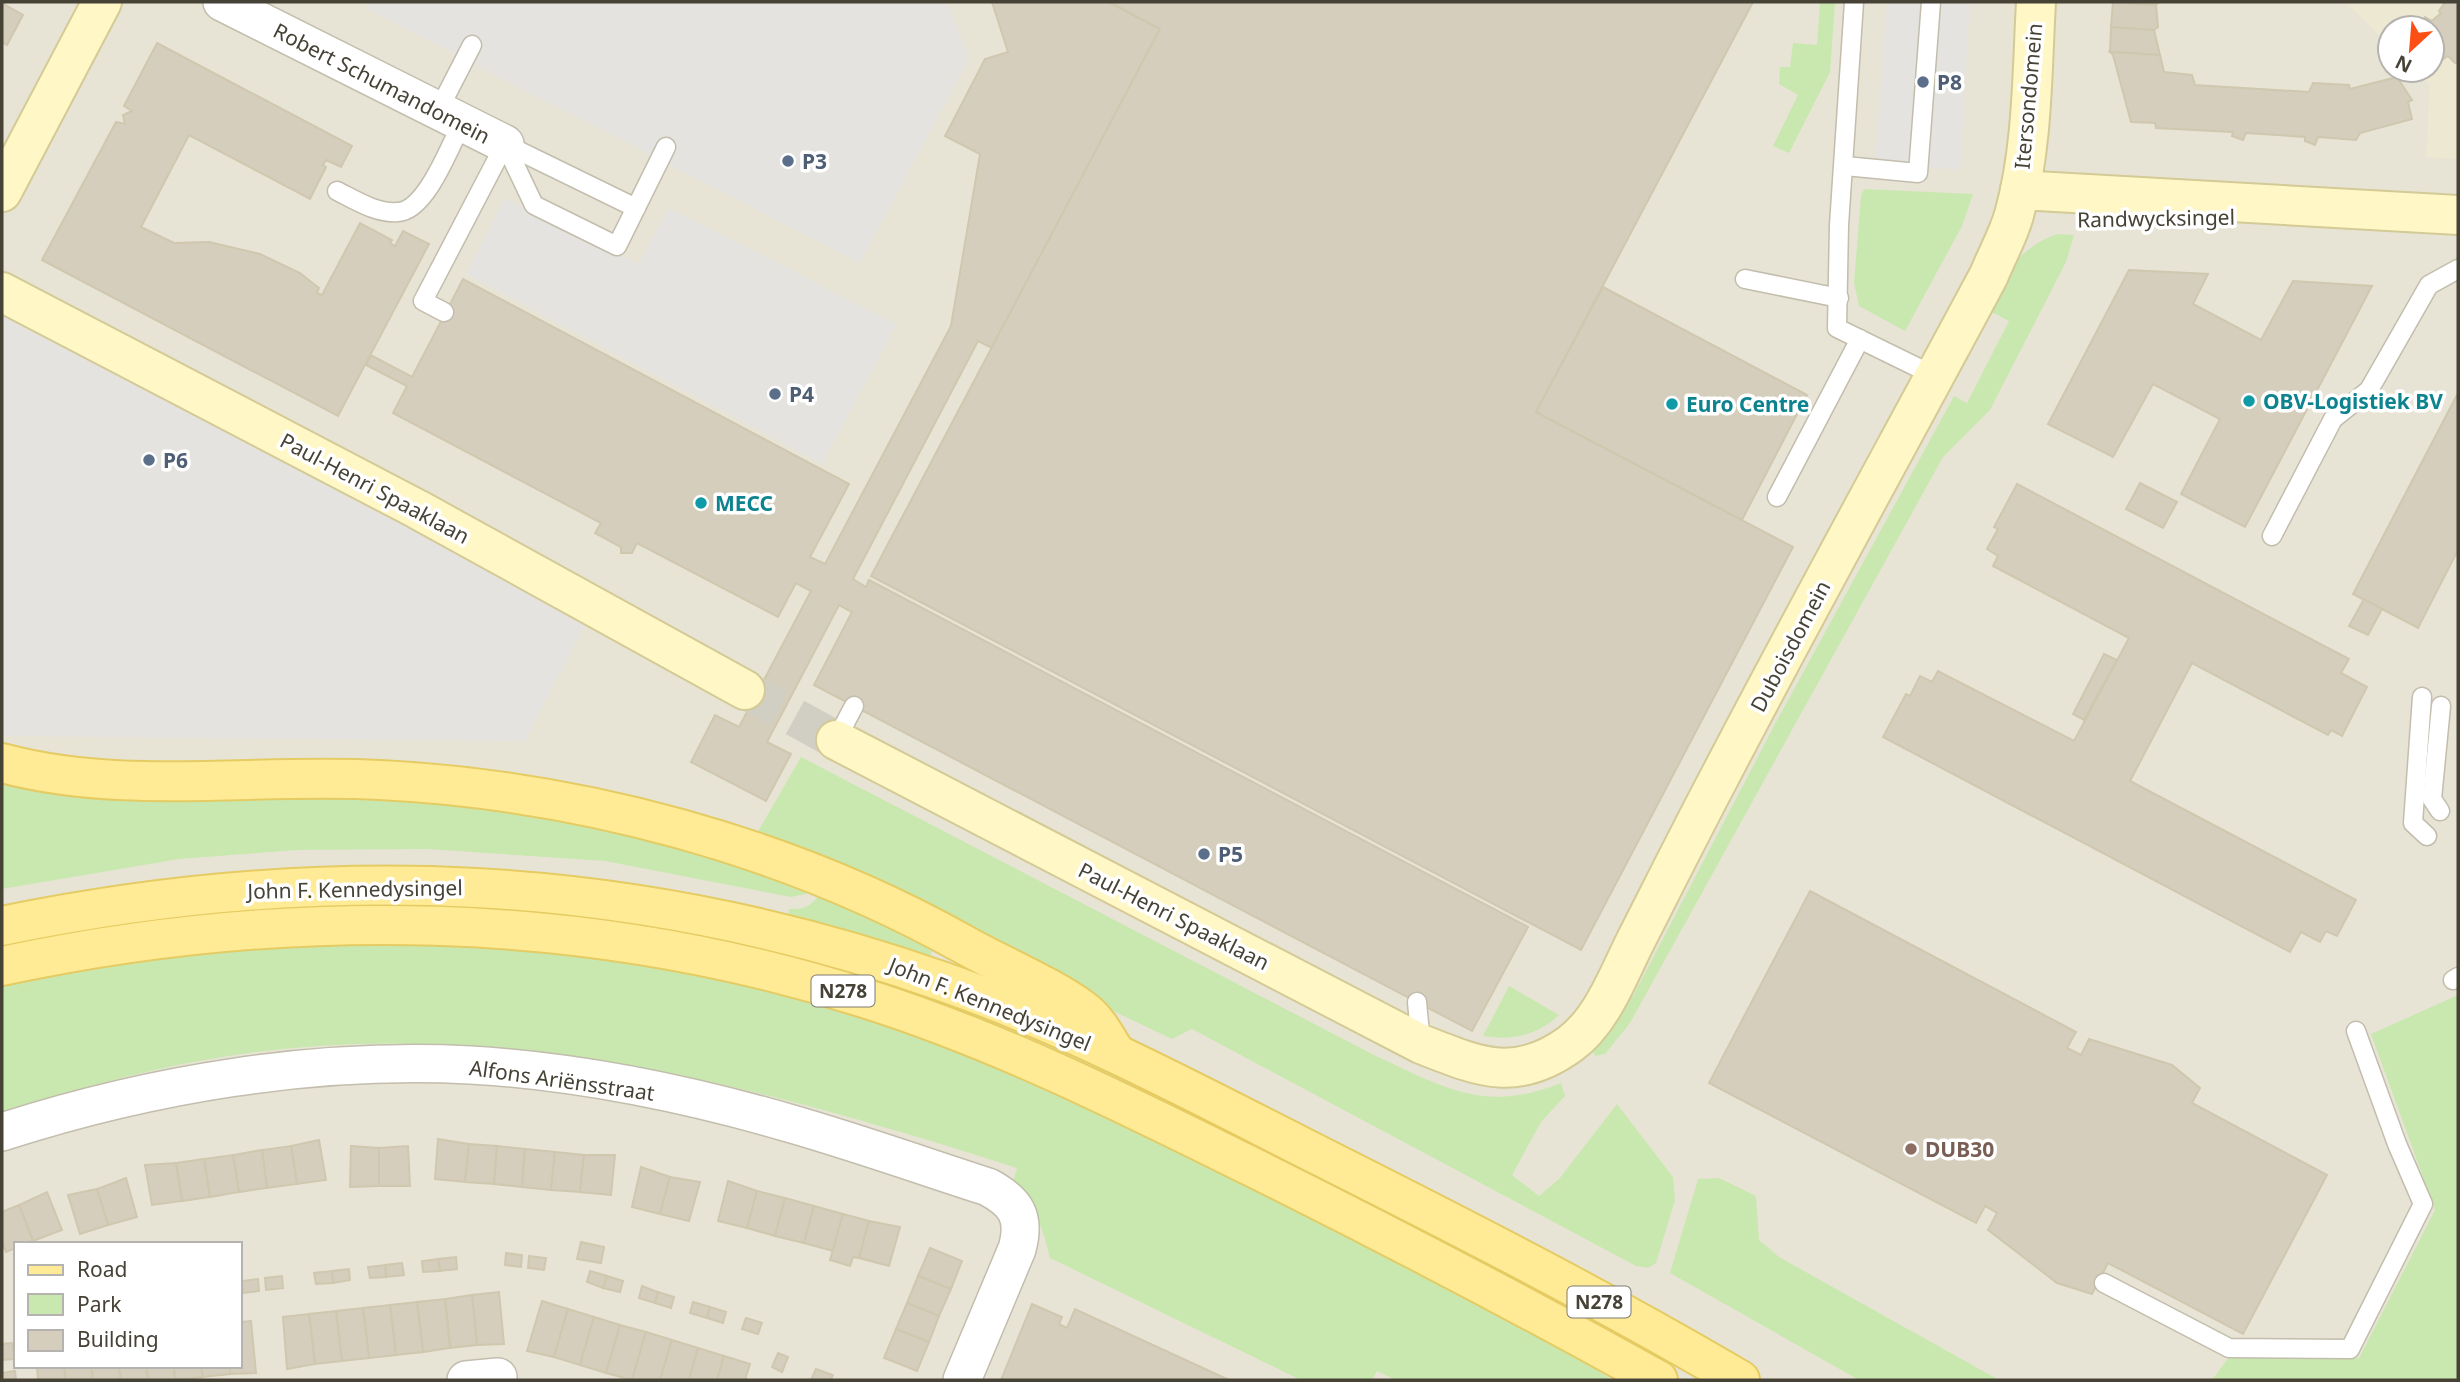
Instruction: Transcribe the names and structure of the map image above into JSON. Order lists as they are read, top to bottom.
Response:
{
  "streets": {
    "main road": ["John F. Kennedysingel", "N278"],
    "street": [
      "Robert Schumandomein",
      "Itersondomein",
      "Randwycksingel",
      "Paul-Henri Spaaklaan",
      "Duboisdomein",
      "Alfons Ariënsstraat"
    ]
  },
  "crossings": [
    ["Itersondomein", "Randwycksingel"],
    ["Itersondomein", "Duboisdomein"],
    ["Randwycksingel", "Duboisdomein"],
    ["Paul-Henri Spaaklaan", "Duboisdomein"]
  ],
  "places": [
    "P8",
    "P3",
    "P4",
    "OBV-Logistiek BV",
    "Euro Centre",
    "P6",
    "MECC",
    "P5",
    "DUB30"
  ],
  "legend": ["Road", "Park", "Building"],
  "north": "bottom left"
}
